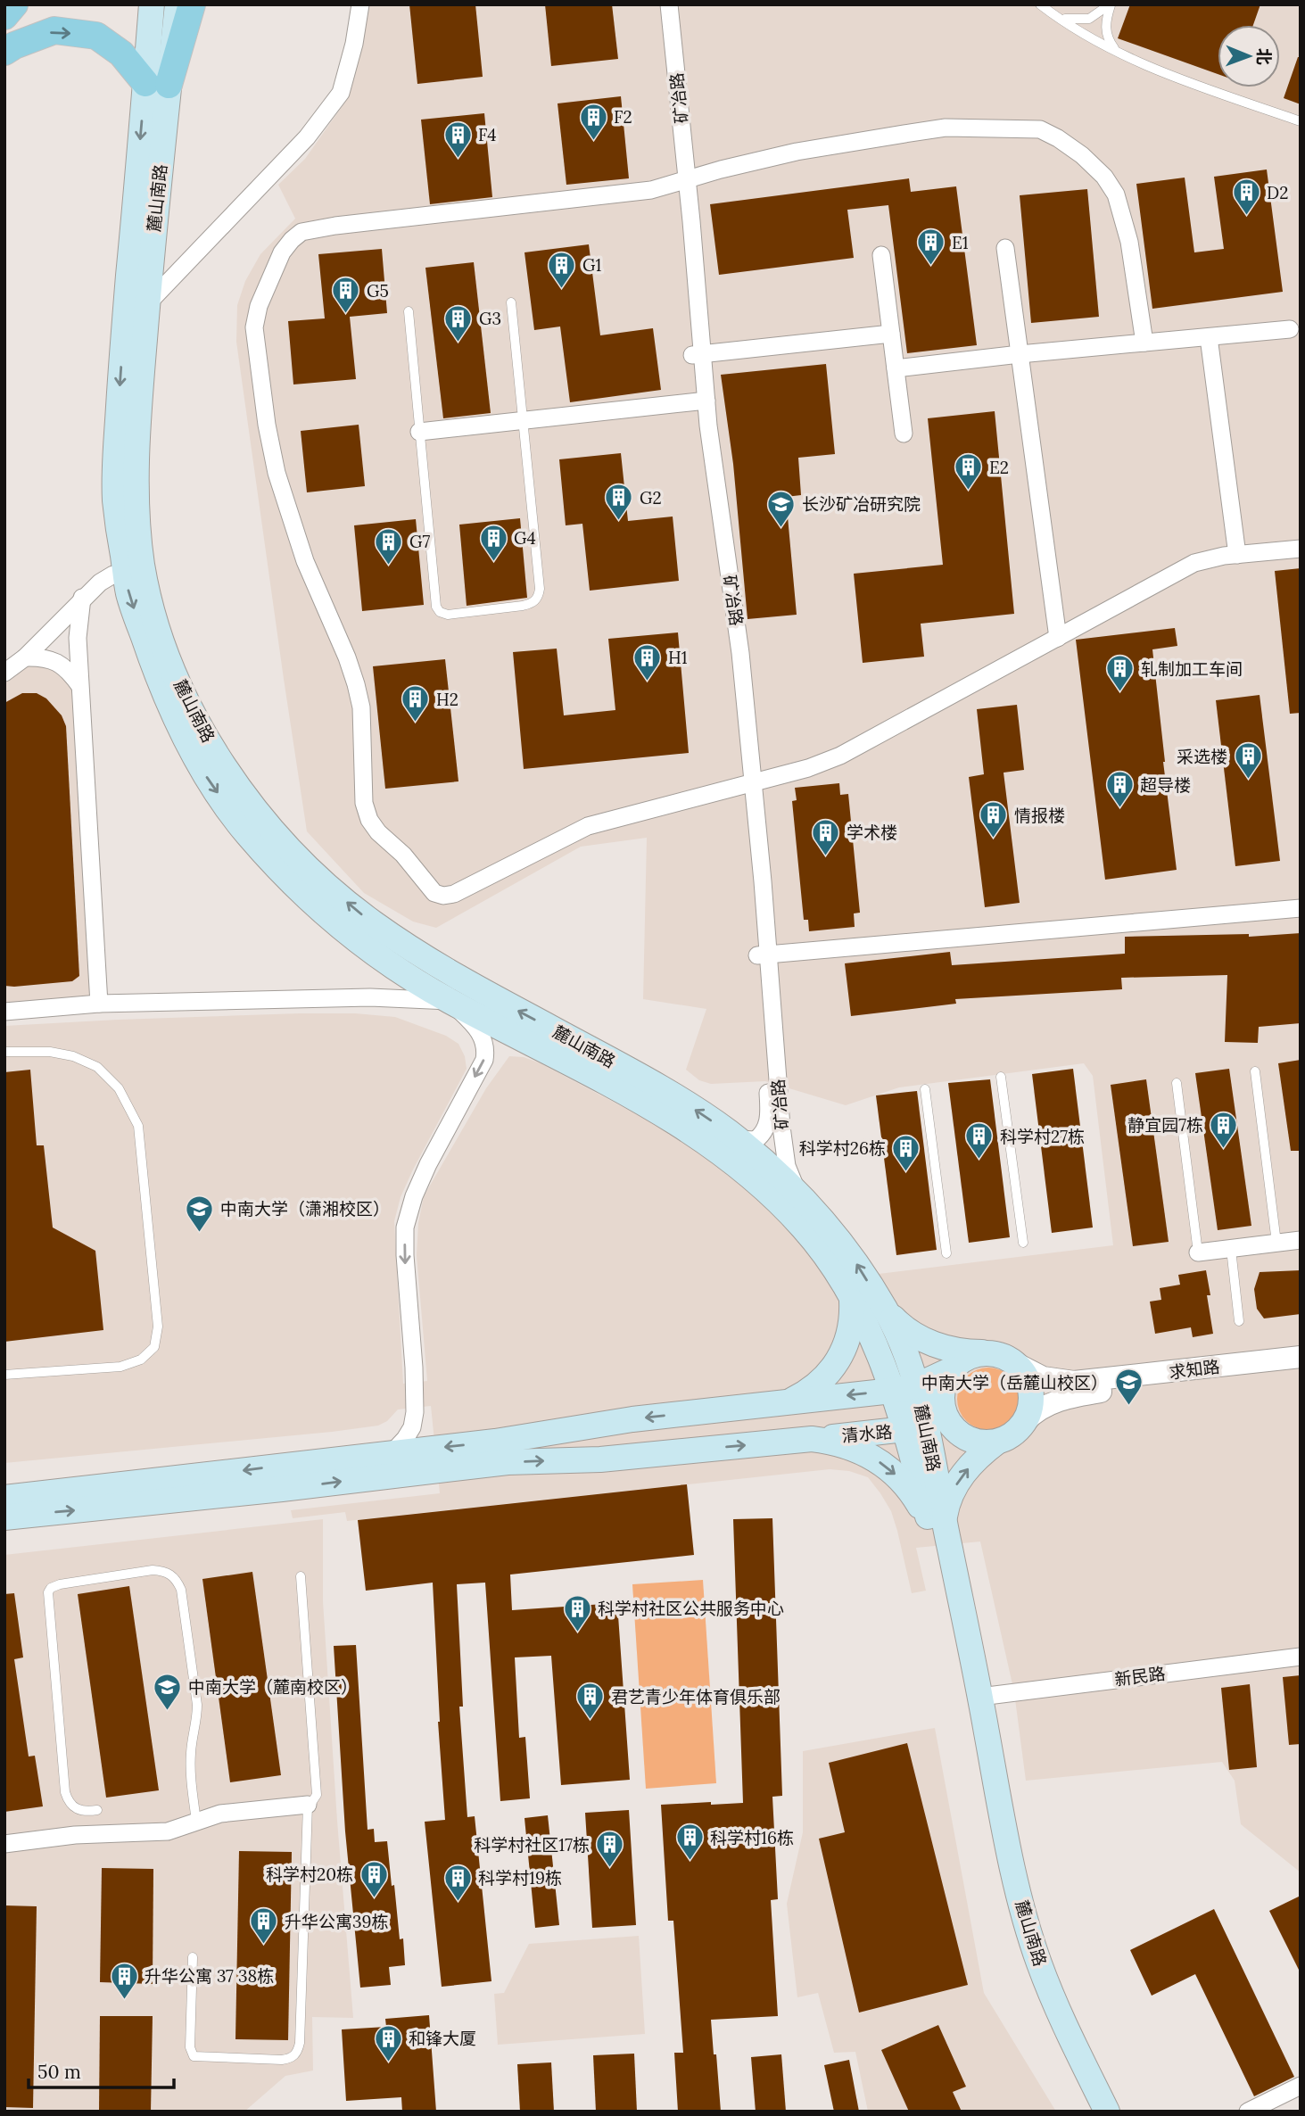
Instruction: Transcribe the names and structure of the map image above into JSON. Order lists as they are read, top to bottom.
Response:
{
  "streets": {
    "main road": ["麓山南路", "清水路"],
    "street": ["矿冶路", "求知路", "新民路"]
  },
  "crossings": [
    ["矿冶路", "麓山南路"],
    ["麓山南路", "清水路"],
    ["麓山南路", "新民路"],
    ["求知路", "清水路"]
  ],
  "places": {
    "building": [
      "F2",
      "F4",
      "D2",
      "E1",
      "G1",
      "G5",
      "G3",
      "E2",
      "G2",
      "G4",
      "G7",
      "H1",
      "轧制加工车间",
      "H2",
      "采选楼",
      "超导楼",
      "情报楼",
      "学术楼",
      "静宜园7栋",
      "科学村27栋",
      "科学村26栋",
      "科学村社区公共服务中心",
      "君艺青少年体育俱乐部",
      "科学村16栋",
      "科学村社区17栋",
      "科学村20栋",
      "科学村19栋",
      "升华公寓39栋",
      "升华公寓 37 38栋",
      "和锋大厦"
    ],
    "school or university": [
      "长沙矿冶研究院",
      "中南大学（潇湘校区）",
      "中南大学（岳麓山校区）",
      "中南大学（麓南校区）"
    ]
  },
  "scale_bar": "50 m",
  "north": "right"
}
